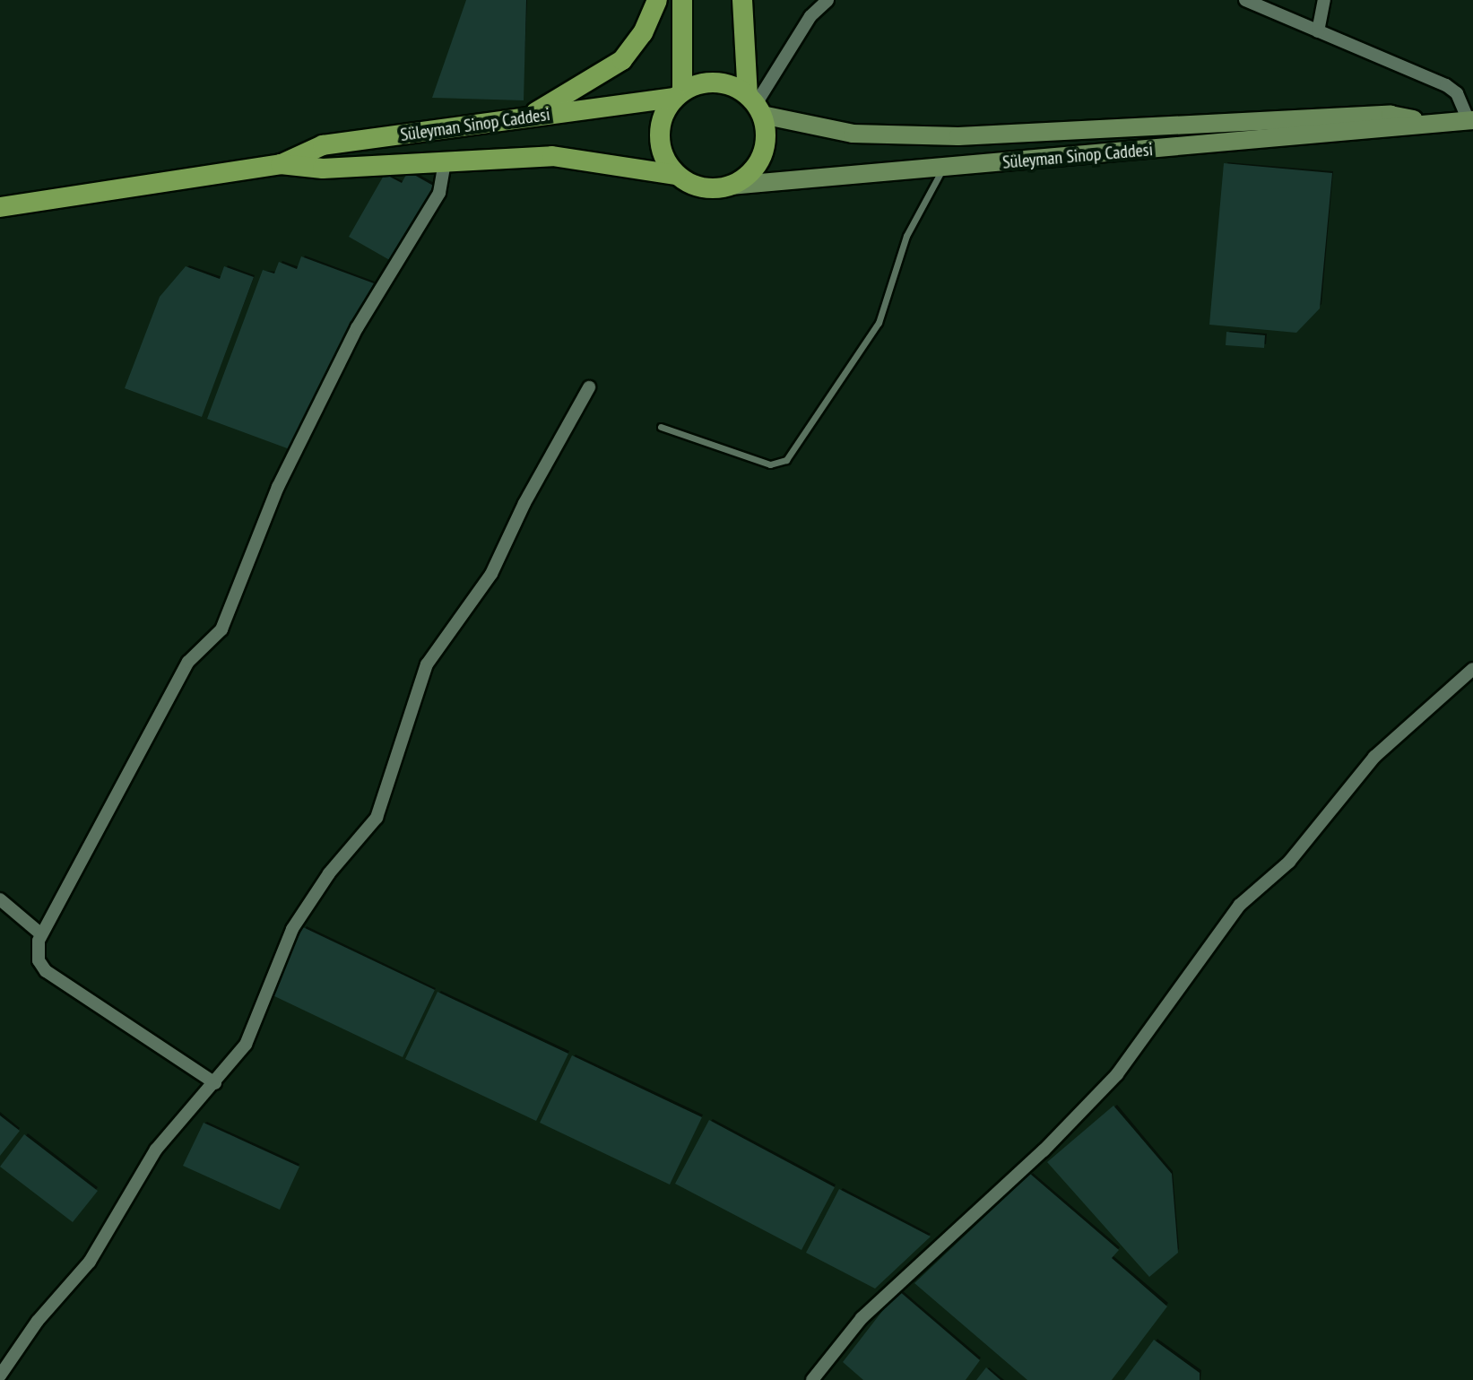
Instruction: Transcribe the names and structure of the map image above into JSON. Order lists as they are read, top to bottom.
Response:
{
  "streets": {
    "main road": ["Süleyman Sinop Caddesi"]
  }
}
